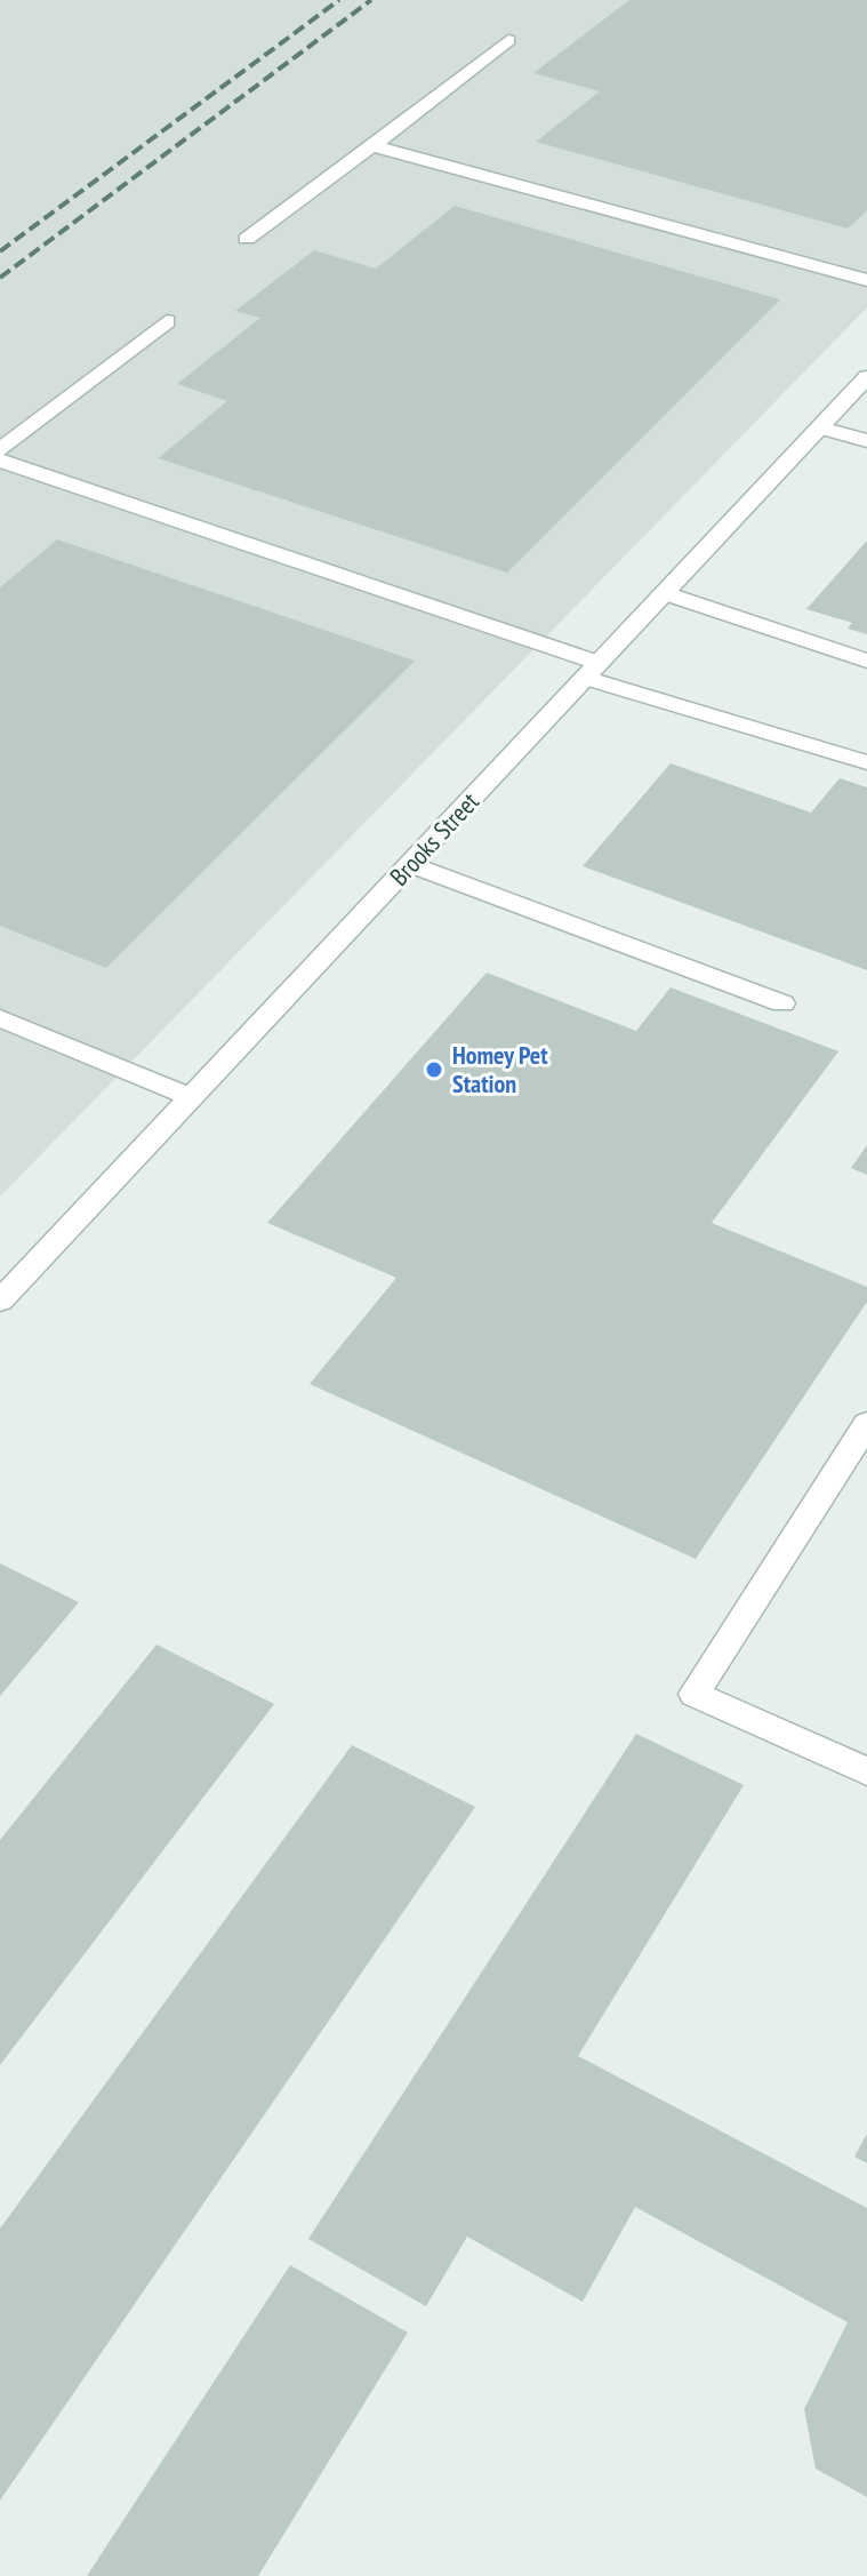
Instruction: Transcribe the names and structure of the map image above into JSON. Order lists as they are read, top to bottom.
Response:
{
  "streets": {
    "street": ["Brooks Street"]
  },
  "places": ["Homey Pet Station"]
}
